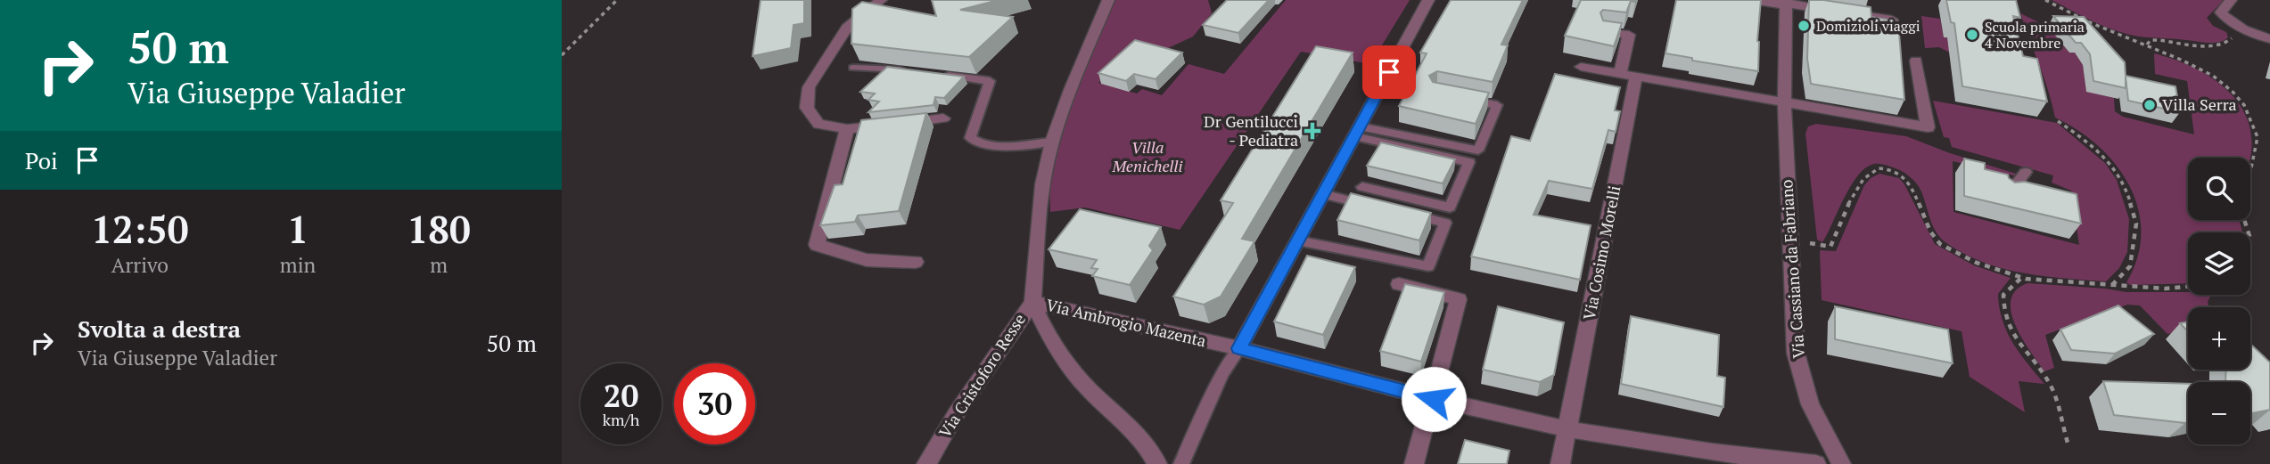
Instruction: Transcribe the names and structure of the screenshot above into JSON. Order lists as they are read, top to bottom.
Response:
{
  "streets": {
    "street": [
      "Via Cosimo Morelli",
      "Via Cassiano da Fabriano",
      "Via Ambrogio Mazenta",
      "Via Cristoforo Resse"
    ]
  },
  "crossings": [
    ["Via Cosimo Morelli", "Via Ambrogio Mazenta"],
    ["Via Ambrogio Mazenta", "Via Cristoforo Resse"]
  ],
  "parks": ["Villa Menichelli"],
  "places": {
    "other": ["Domizioli viaggi", "Scuola primaria 4 Novembre", "Villa Serra"],
    "health": ["Dr Gentilucci - Pediatra"]
  },
  "page": {
    "turn": ["50 m", "Via Giuseppe Valadier"],
    "then": "Poi",
    "map_buttons": ["+", "−"],
    "eta": [
      "12:50",
      "Arrivo",
      "1",
      "min",
      "180",
      "m"
    ],
    "list": [
      {
        "name": "Svolta a destra",
        "note": "Via Giuseppe Valadier",
        "value": "50 m"
      }
    ],
    "speed": "20 km/h",
    "limit": "30"
  }
}
